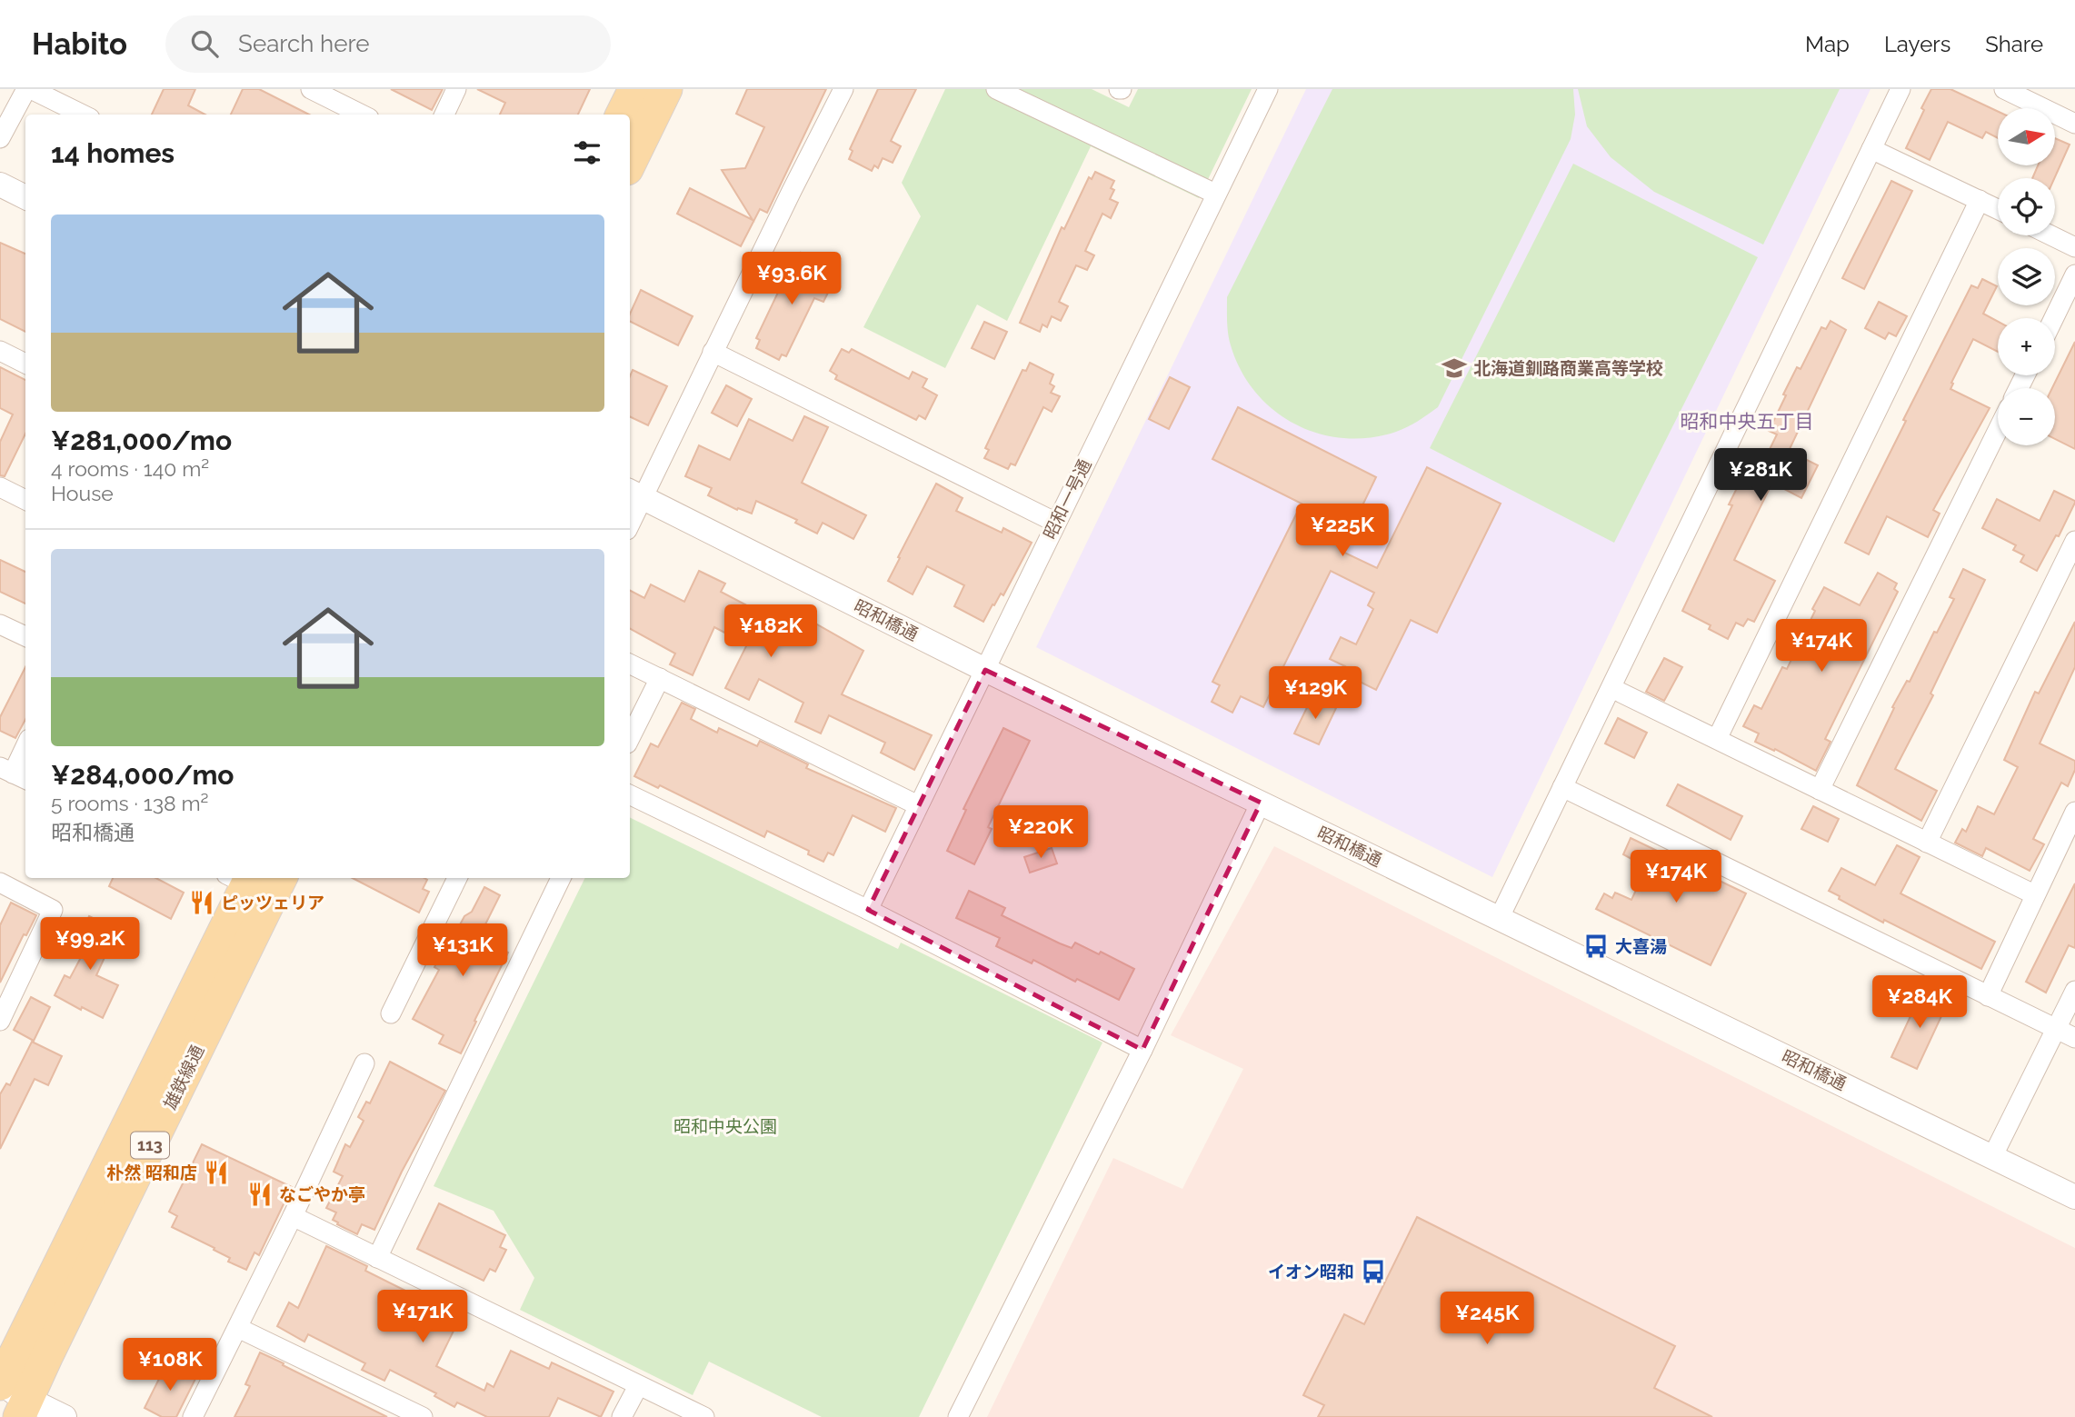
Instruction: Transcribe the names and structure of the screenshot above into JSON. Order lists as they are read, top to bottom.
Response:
{
  "streets": {
    "main road": ["雄鉄線通", "113"],
    "street": ["昭和一号通", "昭和橋通"]
  },
  "crossings": [
    ["昭和一号通", "昭和橋通"]
  ],
  "districts": ["昭和中央五丁目"],
  "parks": ["昭和中央公園"],
  "places": {
    "school or university": ["北海道釧路商業高等学校"],
    "restaurant": ["ピッツェリア", "朴然 昭和店", "なごやか亭"],
    "bus stop": ["大喜湯", "イオン昭和"]
  },
  "north": "right",
  "page": {
    "header": "Habito",
    "search": "Search here",
    "nav": ["Map", "Layers", "Share"],
    "map_buttons": ["+", "−"],
    "heading": "14 homes",
    "list": [
      {
        "name": "¥281,000/mo",
        "note": "4 rooms · 140 m² · House"
      },
      {
        "name": "¥284,000/mo",
        "note": "5 rooms · 138 m² · 昭和橋通"
      }
    ],
    "price": [
      "¥93.6K",
      "¥281K",
      "¥225K",
      "¥182K",
      "¥174K",
      "¥129K",
      "¥220K",
      "¥174K",
      "¥99.2K",
      "¥131K",
      "¥284K",
      "¥171K",
      "¥245K",
      "¥108K"
    ]
  }
}
